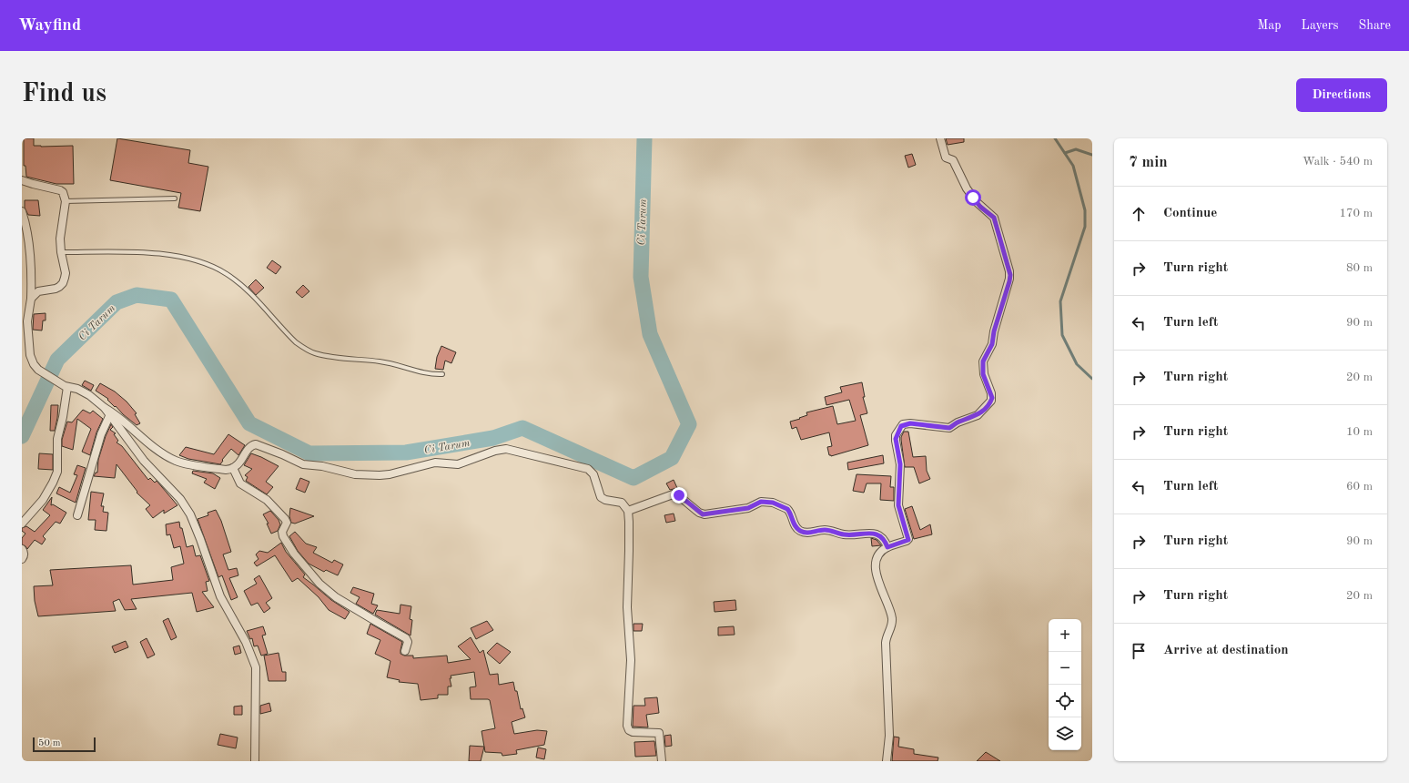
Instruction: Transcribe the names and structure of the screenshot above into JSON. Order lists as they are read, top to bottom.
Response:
{
  "water": ["Ci Tarum"],
  "scale_bar": "50 m",
  "page": {
    "header": "Wayfind",
    "nav": ["Map", "Layers", "Share"],
    "buttons": "Directions",
    "title": "Find us",
    "heading": ["7 min", "Walk · 540 m"],
    "list": [
      ["Continue", "170 m"],
      ["Turn right", "80 m"],
      ["Turn left", "90 m"],
      ["Turn right", "20 m"],
      ["Turn right", "10 m"],
      ["Turn left", "60 m"],
      ["Turn right", "90 m"],
      ["Turn right", "20 m"],
      "Arrive at destination"
    ],
    "map_buttons": ["+", "−"],
    "scale": "50 m"
  }
}
